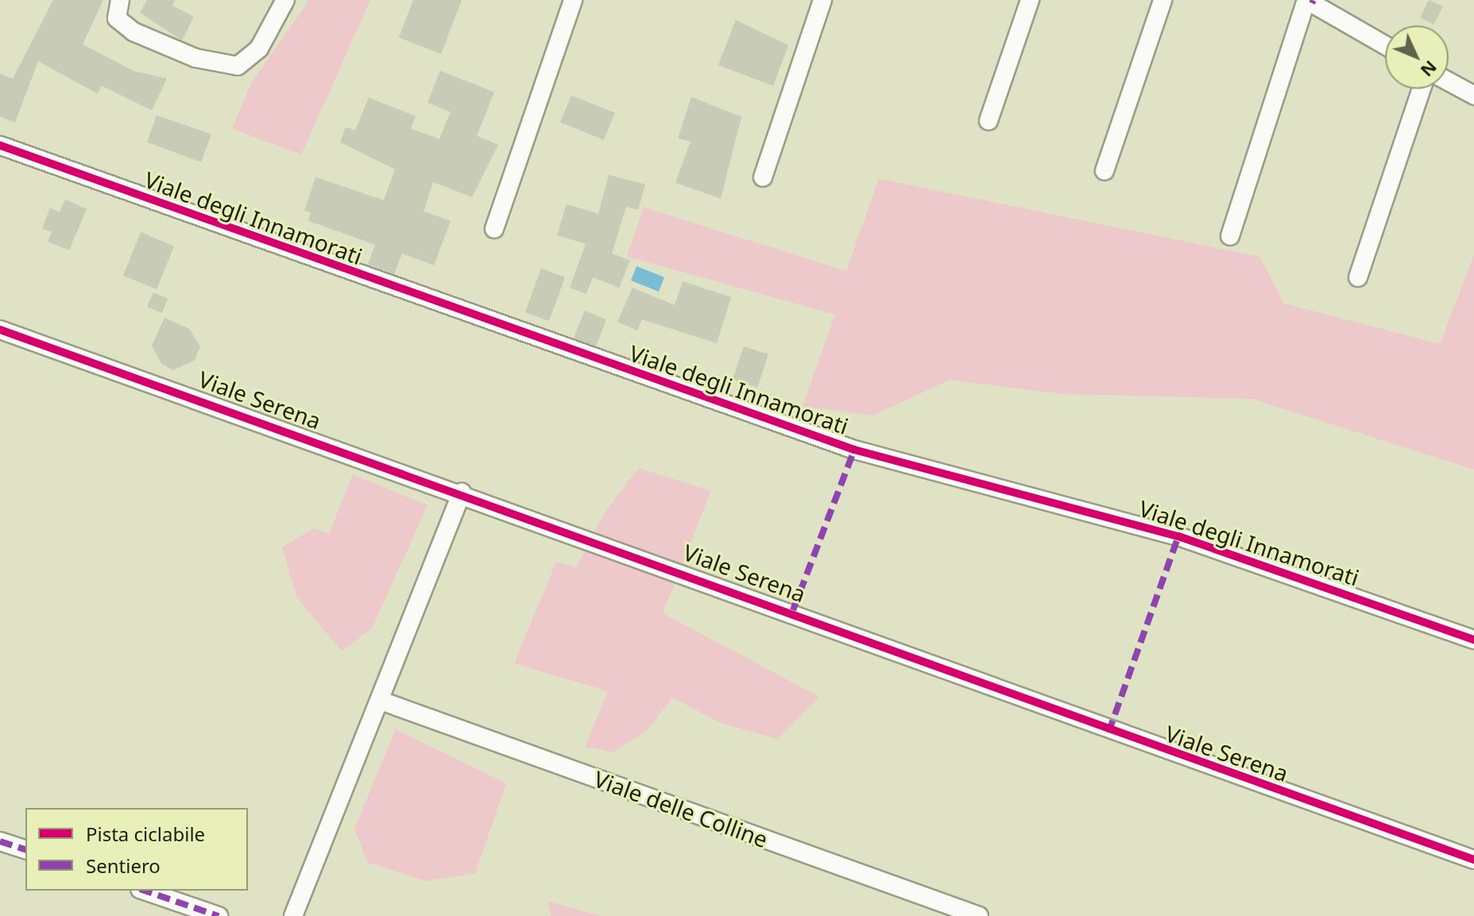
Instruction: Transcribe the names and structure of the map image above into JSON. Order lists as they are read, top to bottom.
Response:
{
  "streets": {
    "street": ["Viale degli Innamorati", "Viale Serena", "Viale delle Colline"]
  },
  "legend": ["Pista ciclabile", "Sentiero"],
  "north": "bottom right"
}
